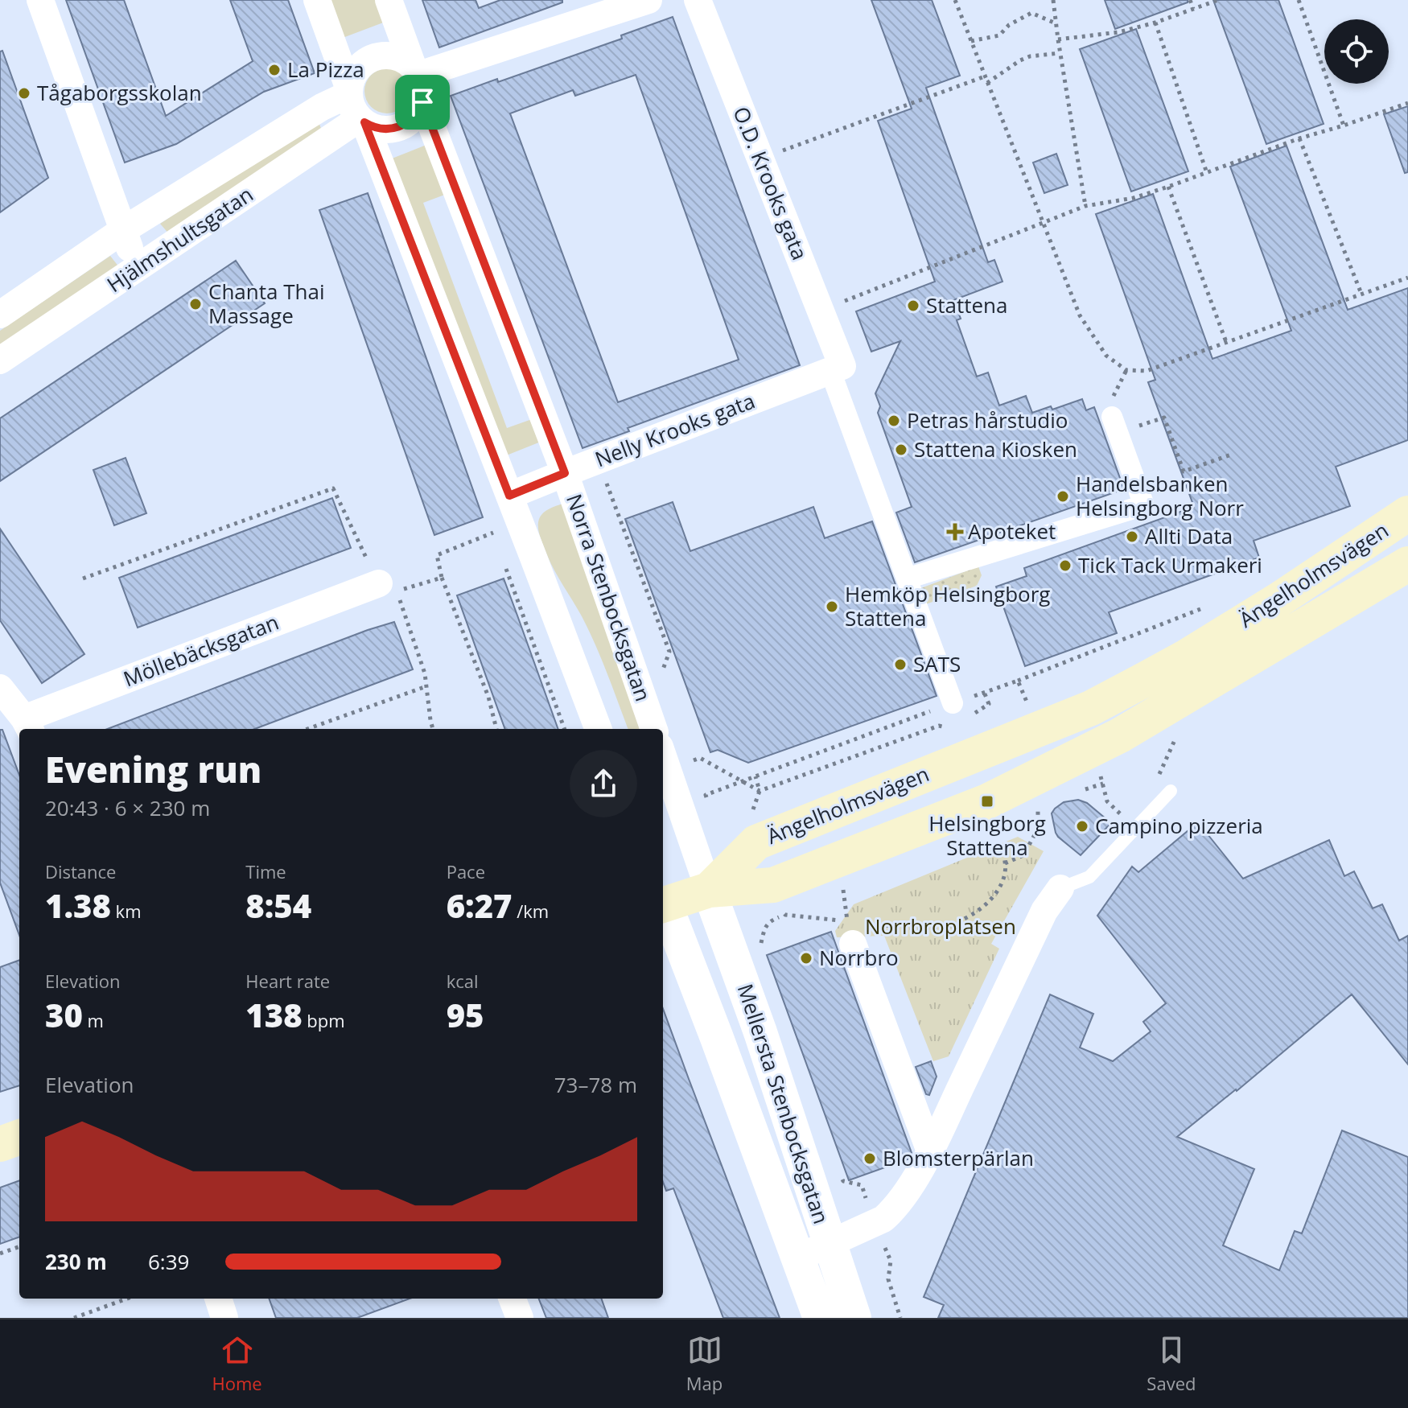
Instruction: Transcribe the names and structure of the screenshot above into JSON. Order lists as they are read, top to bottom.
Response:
{
  "streets": {
    "main road": ["Ängelholmsvägen"],
    "street": [
      "O.D. Krooks gata",
      "Hjälmshultsgatan",
      "Nelly Krooks gata",
      "Norra Stenbocksgatan",
      "Möllebäcksgatan",
      "Mellersta Stenbocksgatan"
    ]
  },
  "crossings": [
    ["O.D. Krooks gata", "Nelly Krooks gata"],
    ["Hjälmshultsgatan", "Norra Stenbocksgatan"],
    ["Nelly Krooks gata", "Norra Stenbocksgatan"],
    ["Ängelholmsvägen", "Mellersta Stenbocksgatan"]
  ],
  "parks": ["Norrbroplatsen"],
  "places": {
    "other": [
      "La Pizza",
      "Tågaborgsskolan",
      "Chanta Thai Massage",
      "Stattena",
      "Petras hårstudio",
      "Stattena Kiosken",
      "Handelsbanken Helsingborg Norr",
      "Allti Data",
      "Tick Tack Urmakeri",
      "Hemköp Helsingborg Stattena",
      "SATS",
      "Campino pizzeria",
      "Norrbro",
      "Blomsterpärlan"
    ],
    "health": ["Apoteket"],
    "transit": ["Helsingborg Stattena"]
  },
  "page": {
    "heading": ["Evening run", "20:43 · 6 × 230 m"],
    "stats": [
      ["Distance", "1.38 km"],
      ["Time", "8:54"],
      ["Pace", "6:27 /km"],
      ["Elevation", "30 m"],
      ["Heart rate", "138 bpm"],
      ["kcal", "95"]
    ],
    "chart": ["Elevation", "73–78 m"],
    "list": [
      {
        "name": "230 m",
        "note": "6:39"
      }
    ],
    "tabs": ["Home", "Map", "Saved"]
  }
}
